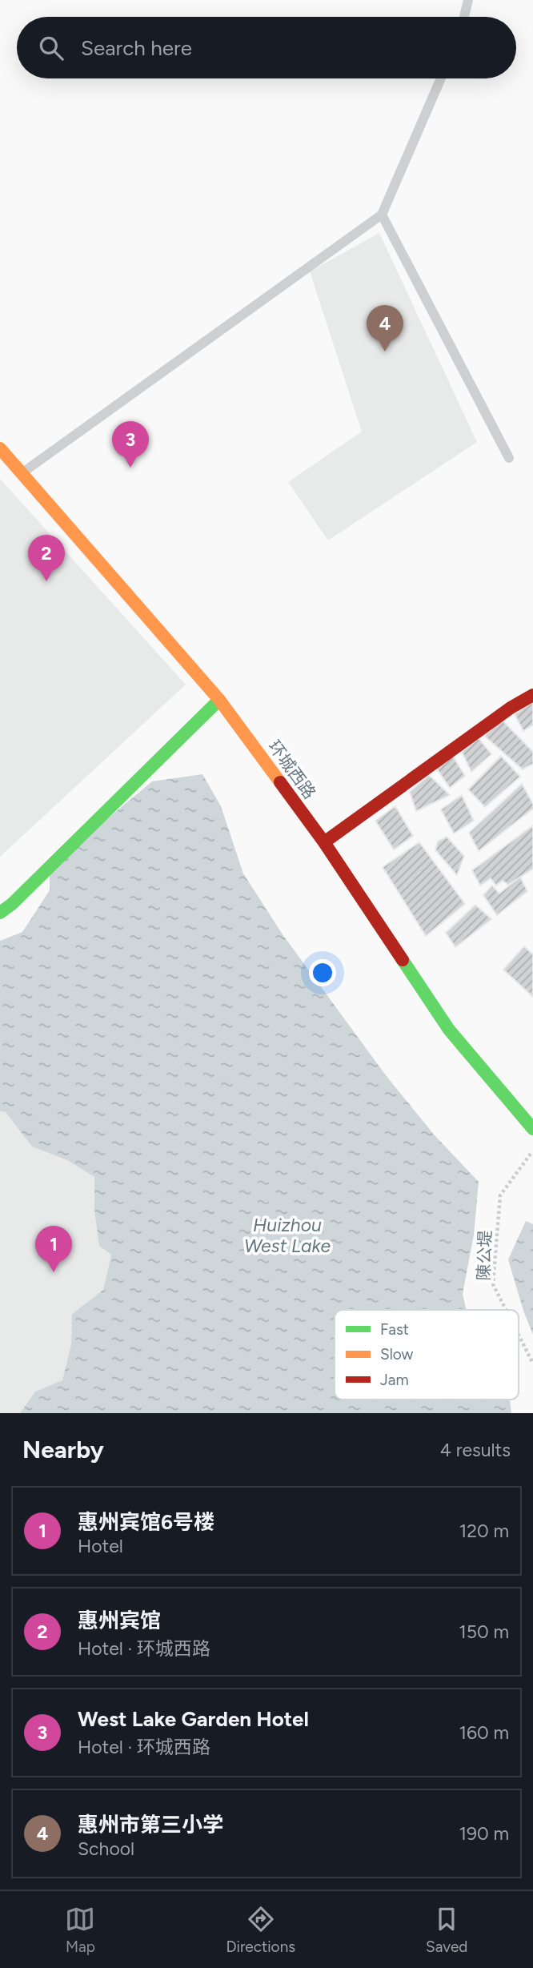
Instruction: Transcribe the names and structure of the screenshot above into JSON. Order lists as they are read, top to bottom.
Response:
{
  "streets": {
    "main road": ["环城西路"],
    "path": ["陳公堤"]
  },
  "water": ["Huizhou West Lake"],
  "legend": ["Fast", "Slow", "Jam"],
  "page": {
    "search": "Search here",
    "pins": [
      "4",
      "3",
      "2",
      "1"
    ],
    "heading": ["Nearby", "4 results"],
    "list": [
      {
        "mark": "1",
        "name": "惠州宾馆6号楼",
        "note": "Hotel",
        "value": "120 m"
      },
      {
        "mark": "2",
        "name": "惠州宾馆",
        "note": "Hotel · 环城西路",
        "value": "150 m"
      },
      {
        "mark": "3",
        "name": "West Lake Garden Hotel",
        "note": "Hotel · 环城西路",
        "value": "160 m"
      },
      {
        "mark": "4",
        "name": "惠州市第三小学",
        "note": "School",
        "value": "190 m"
      }
    ],
    "nav": ["Map", "Directions", "Saved"]
  }
}
